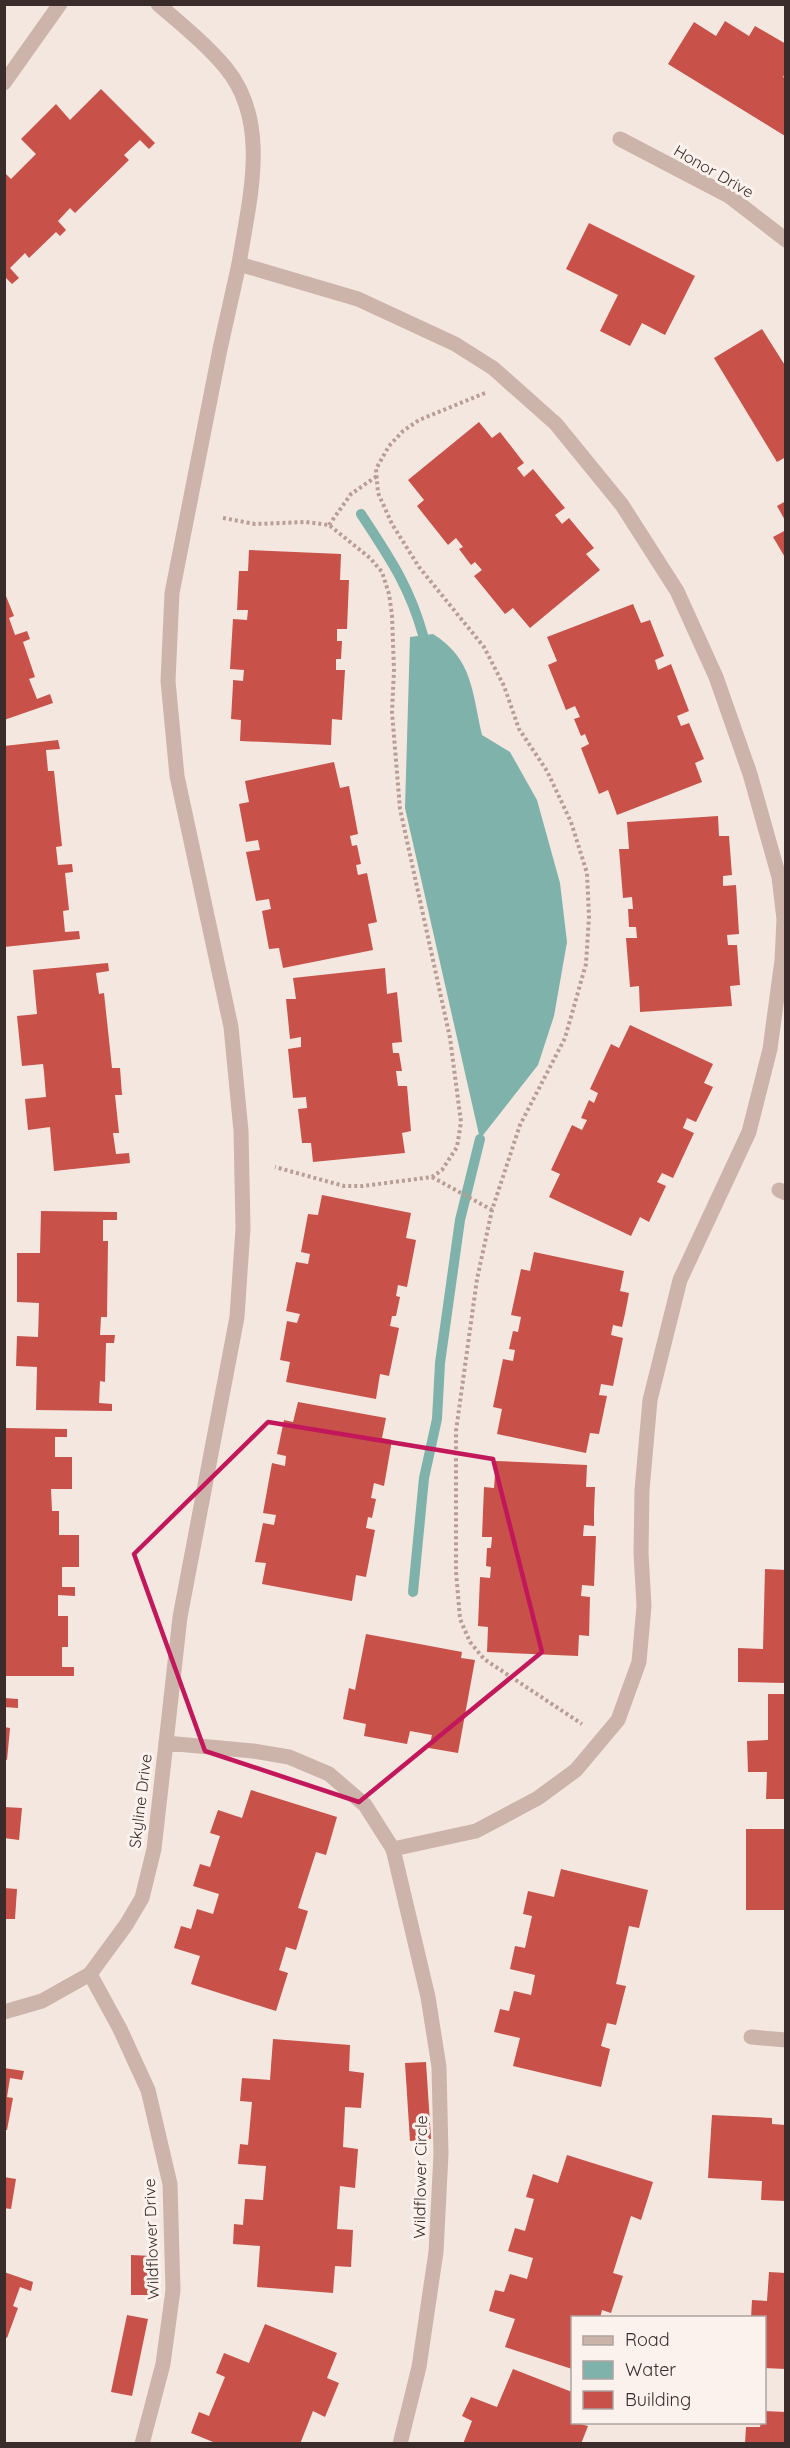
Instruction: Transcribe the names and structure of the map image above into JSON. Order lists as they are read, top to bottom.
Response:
{
  "streets": {
    "street": [
      "Honor Drive",
      "Skyline Drive",
      "Wildflower Circle",
      "Wildflower Drive"
    ]
  },
  "crossings": [
    ["Skyline Drive", "Wildflower Circle"],
    ["Skyline Drive", "Wildflower Drive"]
  ],
  "legend": ["Road", "Water", "Building"]
}
